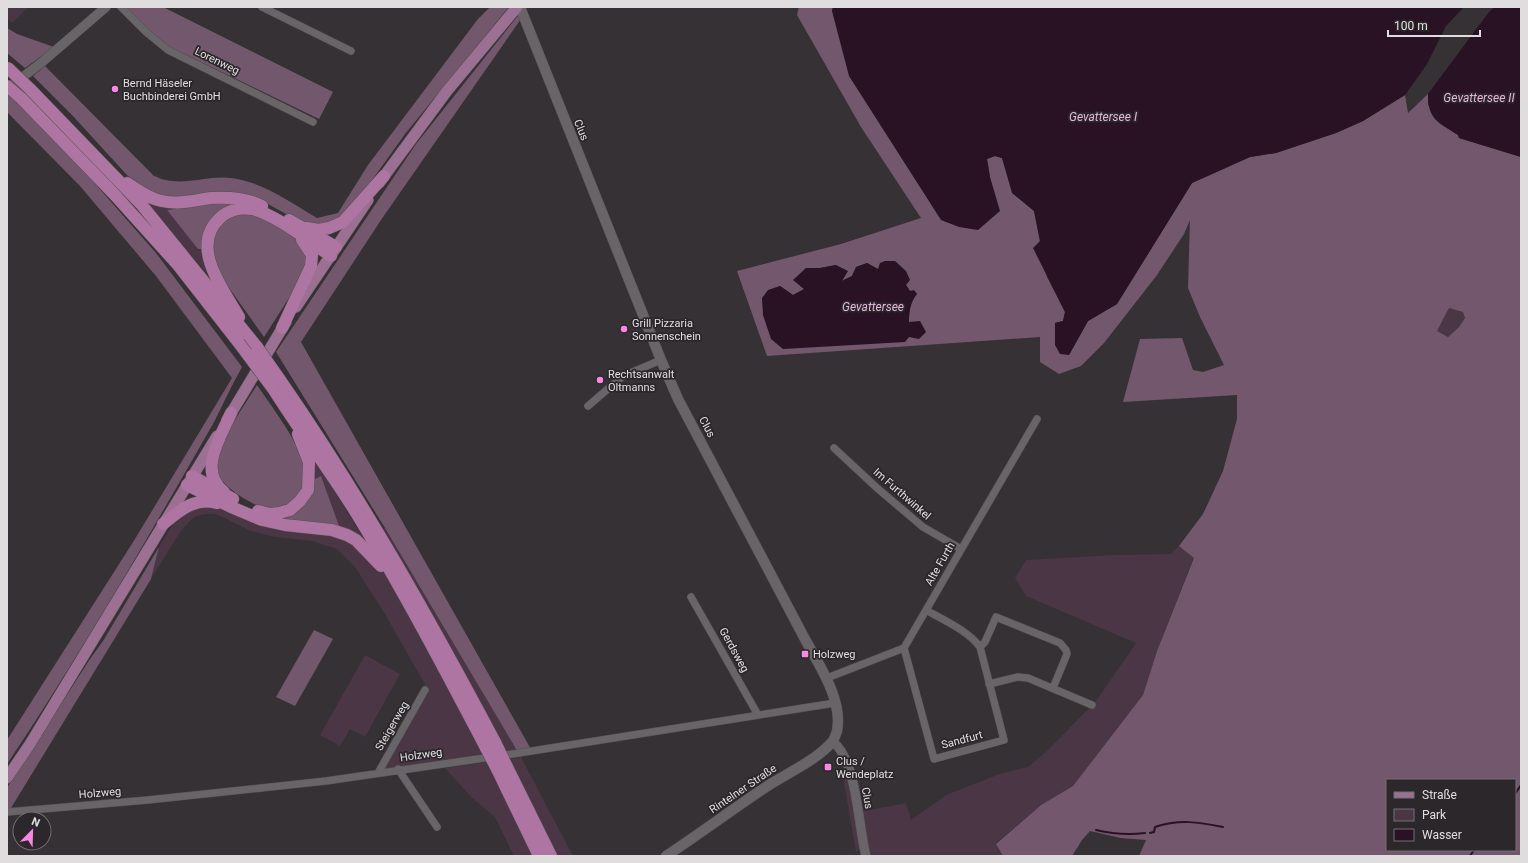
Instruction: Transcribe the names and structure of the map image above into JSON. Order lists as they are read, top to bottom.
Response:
{
  "streets": {
    "main road": ["Clus", "Rintelner Straße"],
    "street": [
      "Lorenweg",
      "Im Furthwinkel",
      "Alte Furth",
      "Gerdsweg",
      "Steigerweg",
      "Sandfurt",
      "Holzweg"
    ]
  },
  "crossings": [
    ["Clus", "Holzweg"],
    ["Clus", "Rintelner Straße"],
    ["Im Furthwinkel", "Alte Furth"],
    ["Alte Furth", "Sandfurt"],
    ["Gerdsweg", "Holzweg"],
    ["Steigerweg", "Holzweg"]
  ],
  "water": ["Gevattersee II", "Gevattersee I", "Gevattersee"],
  "places": {
    "other": ["Bernd Häseler Buchbinderei GmbH", "Grill Pizzaria Sonnenschein", "Rechtsanwalt Oltmanns"],
    "transit": ["Holzweg", "Clus / Wendeplatz"]
  },
  "legend": ["Straße", "Park", "Wasser"],
  "scale_bar": "100 m",
  "north": "top right"
}
